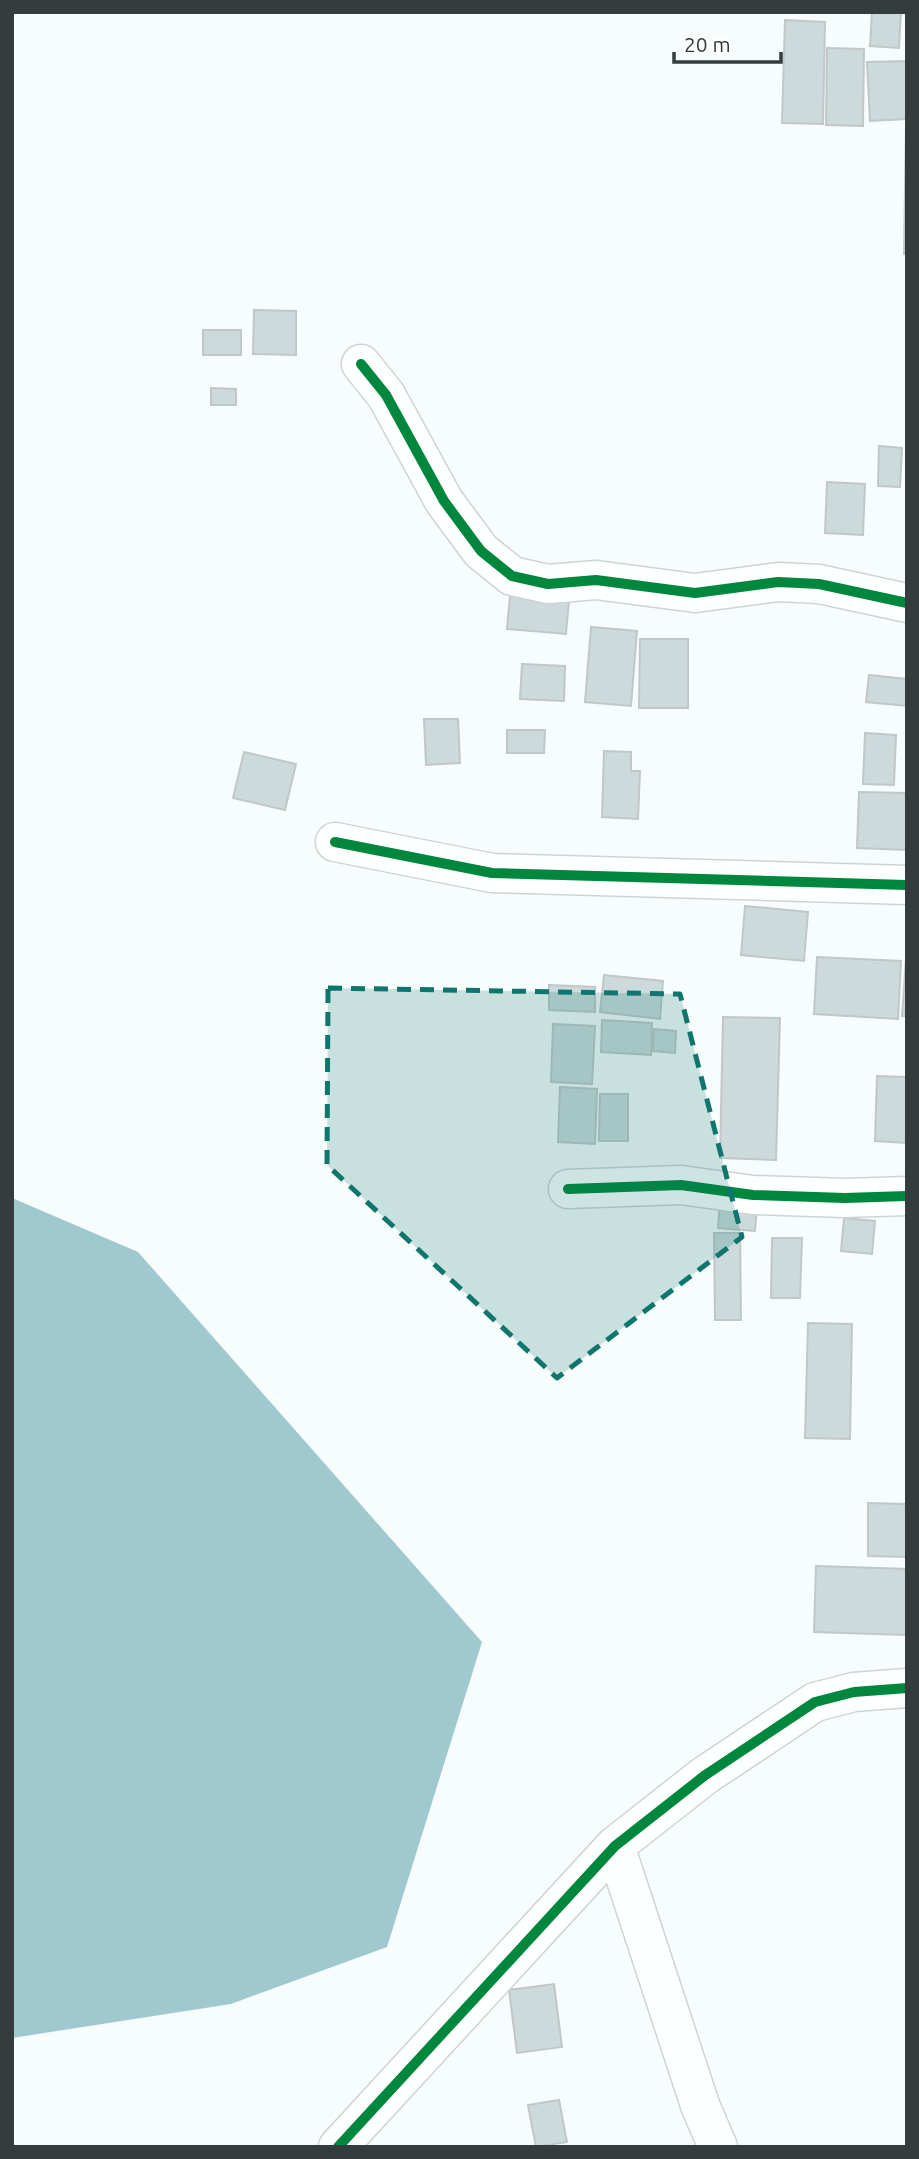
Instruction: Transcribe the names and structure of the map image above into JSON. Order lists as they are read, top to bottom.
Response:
{
  "scale_bar": "20 m"
}
